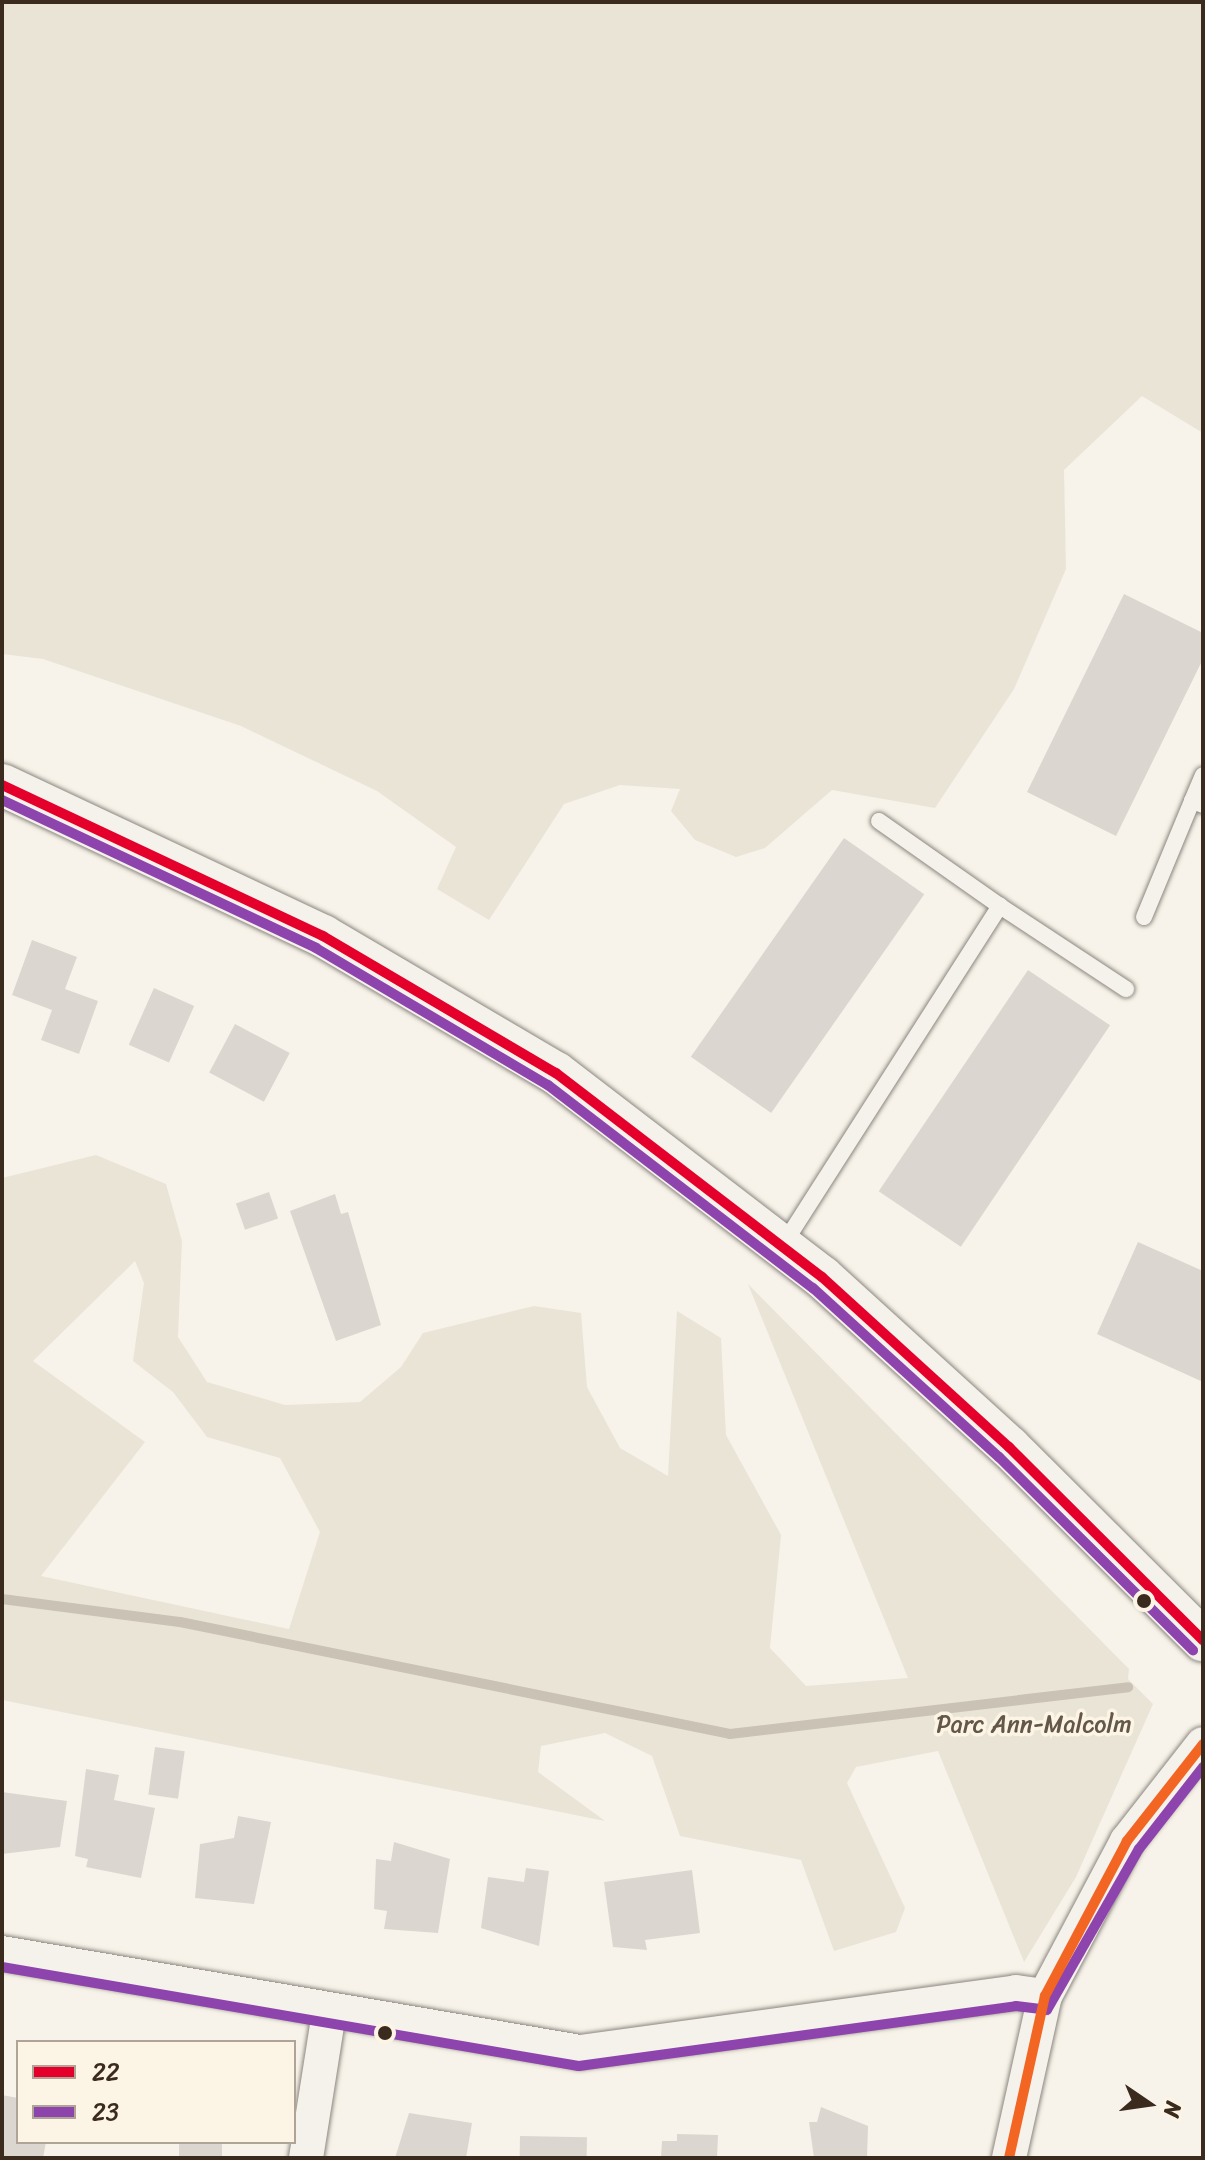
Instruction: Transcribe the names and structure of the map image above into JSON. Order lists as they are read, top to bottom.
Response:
{
  "parks": ["Parc Ann-Malcolm"],
  "lines": ["transit line 22", "transit line 23"],
  "legend": ["22", "23"],
  "north": "right"
}
